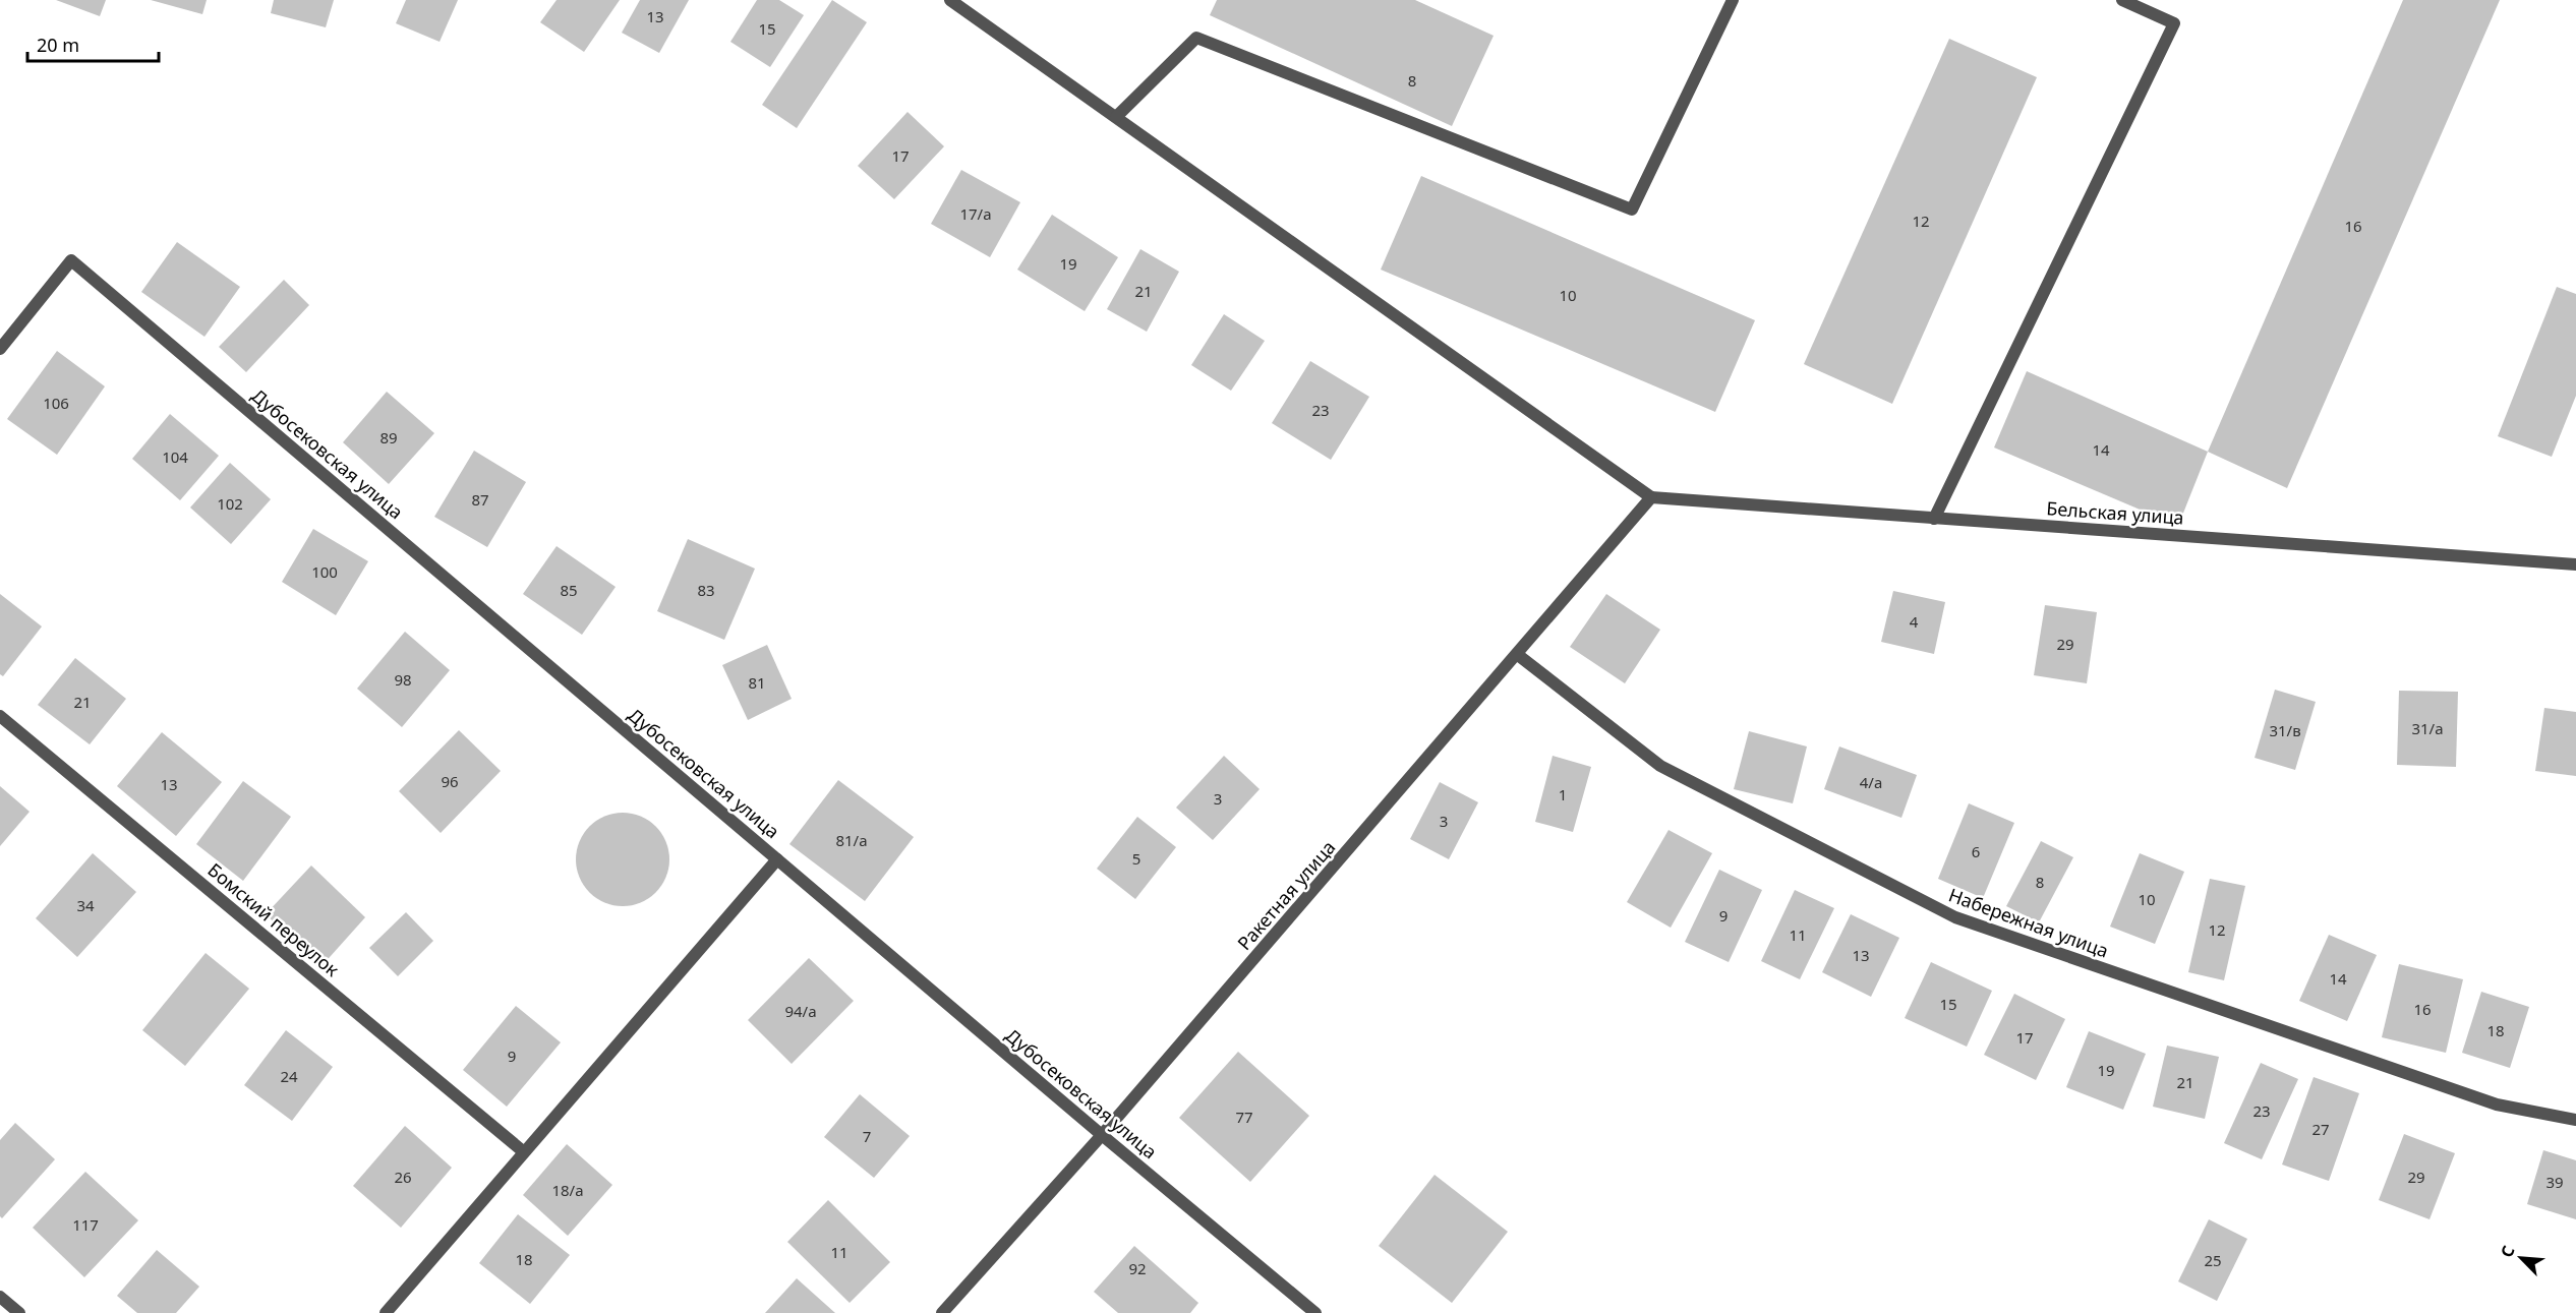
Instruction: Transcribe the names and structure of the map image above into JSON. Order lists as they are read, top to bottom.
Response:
{
  "streets": {
    "street": [
      "Дубосековская улица",
      "Бельская улица",
      "Ракетная улица",
      "Бомский переулок",
      "Набережная улица"
    ]
  },
  "crossings": [
    ["Дубосековская улица", "Ракетная улица"],
    ["Бельская улица", "Ракетная улица"],
    ["Ракетная улица", "Набережная улица"]
  ],
  "house_numbers": [
    "13",
    "15",
    "8",
    "17",
    "17/а",
    "12",
    "16",
    "19",
    "21",
    "10",
    "106",
    "23",
    "89",
    "14",
    "104",
    "87",
    "102",
    "100",
    "85",
    "83",
    "4",
    "29",
    "98",
    "81",
    "21",
    "31/а",
    "31/в",
    "96",
    "4/а",
    "13",
    "1",
    "3",
    "3",
    "81/а",
    "6",
    "5",
    "8",
    "10",
    "34",
    "9",
    "12",
    "11",
    "13",
    "14",
    "15",
    "16",
    "94/a",
    "18",
    "17",
    "9",
    "19",
    "24",
    "21",
    "23",
    "77",
    "27",
    "7",
    "26",
    "29",
    "39",
    "18/а",
    "117",
    "11",
    "18",
    "25",
    "92"
  ],
  "scale_bar": "20 m",
  "north": "top left"
}
